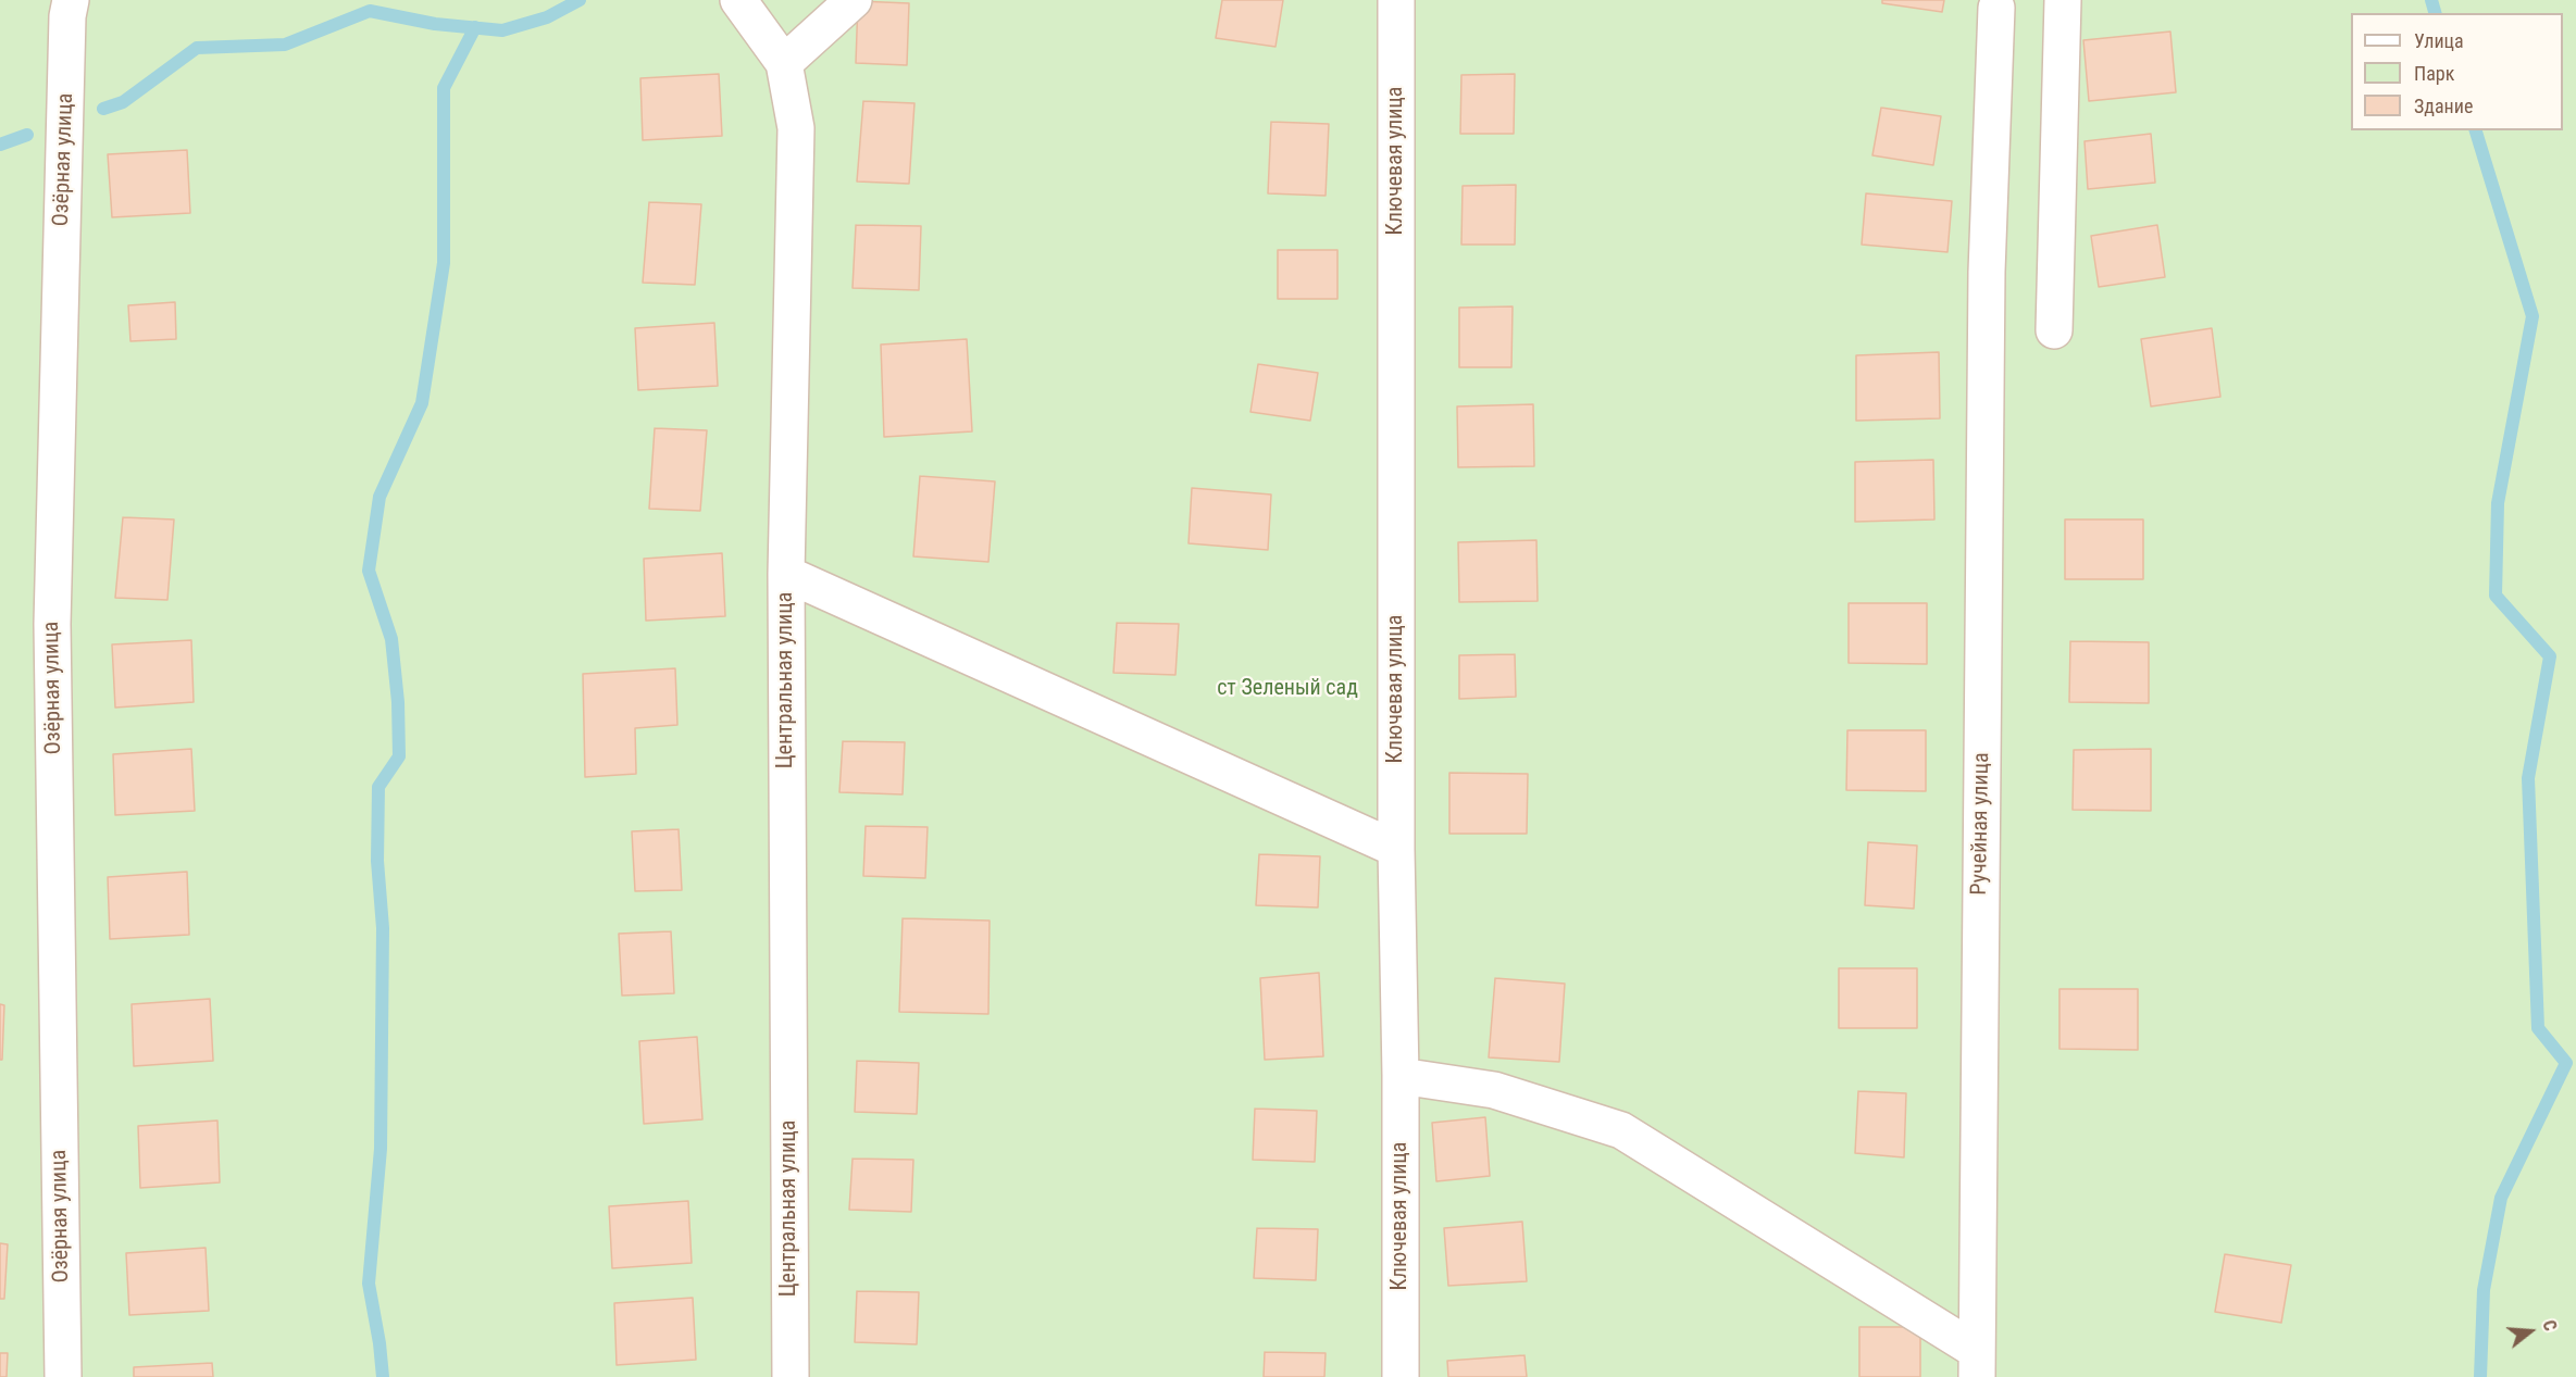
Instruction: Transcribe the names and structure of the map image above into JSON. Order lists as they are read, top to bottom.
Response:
{
  "streets": {
    "street": [
      "Озёрная улица",
      "Ключевая улица",
      "Центральная улица",
      "Ручейная улица"
    ]
  },
  "parks": ["ст Зеленый сад"],
  "legend": ["Улица", "Парк", "Здание"],
  "north": "right"
}
